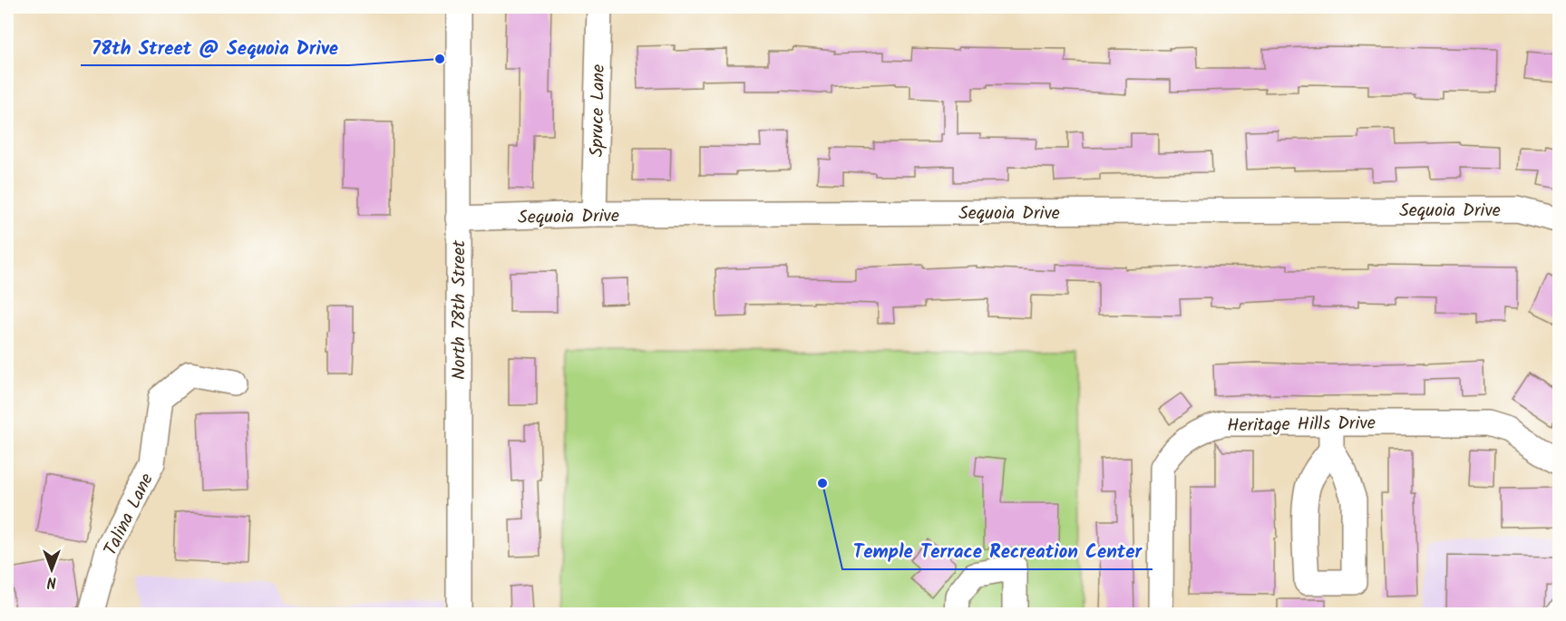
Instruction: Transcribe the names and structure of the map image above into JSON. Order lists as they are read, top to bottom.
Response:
{
  "streets": {
    "street": [
      "Spruce Lane",
      "Sequoia Drive",
      "North 78th Street",
      "Heritage Hills Drive",
      "Talina Lane"
    ]
  },
  "crossings": [
    ["Spruce Lane", "Sequoia Drive"],
    ["Sequoia Drive", "North 78th Street"]
  ],
  "places": ["78th Street @ Sequoia Drive", "Temple Terrace Recreation Center"],
  "north": "bottom"
}
